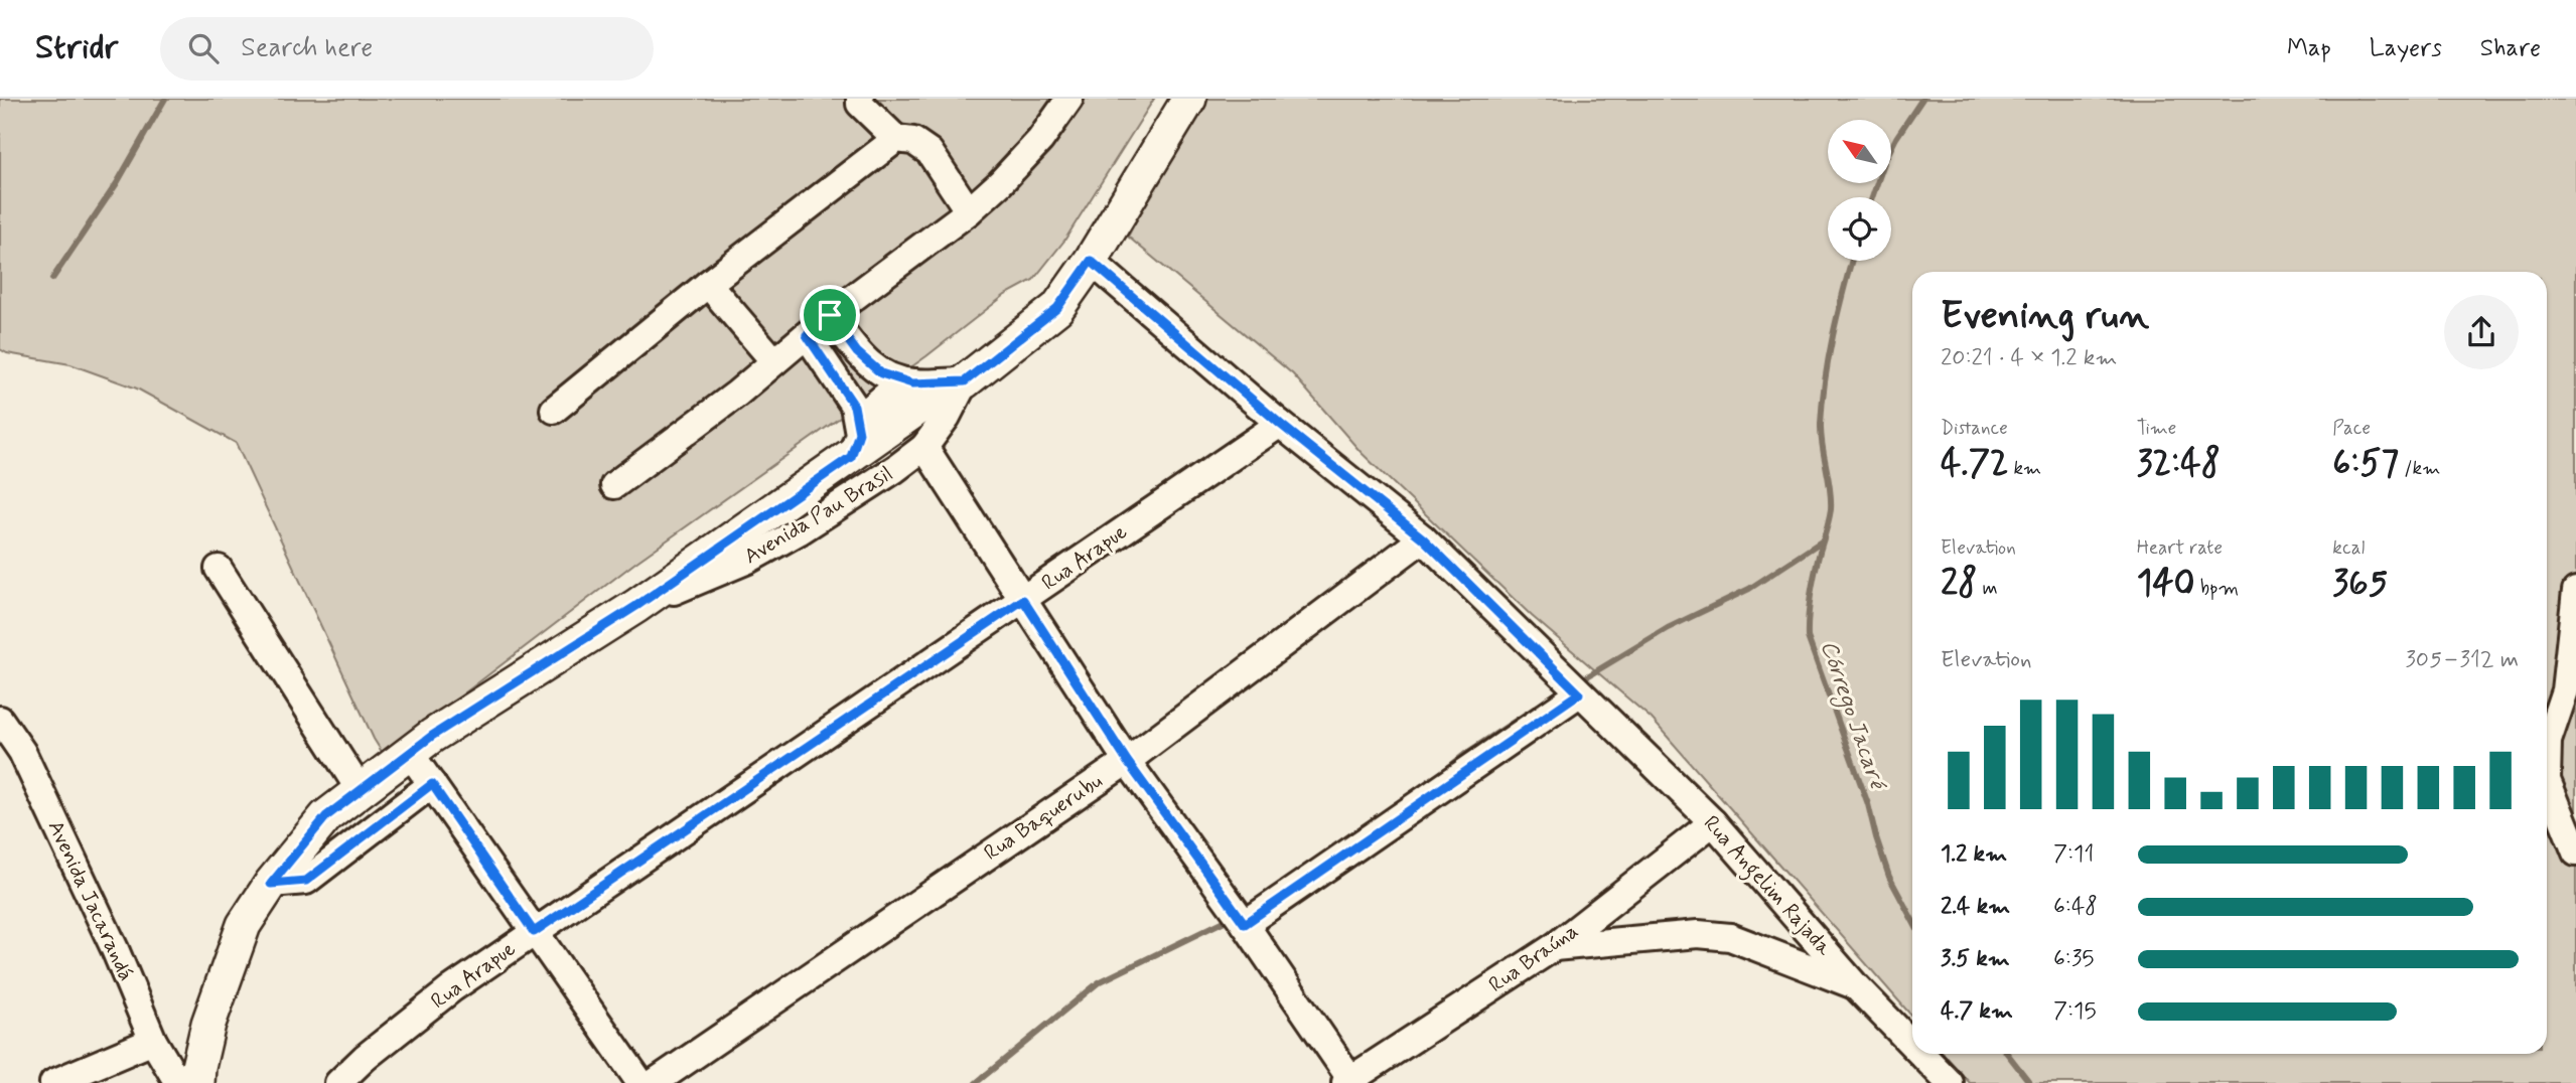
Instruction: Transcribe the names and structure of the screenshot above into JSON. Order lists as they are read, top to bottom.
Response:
{
  "streets": {
    "main road": ["Avenida Pau Brasil"],
    "street": [
      "Rua Arapue",
      "Rua Baquerubu",
      "Rua Angelim Rajada",
      "Avenida Jacarandá",
      "Rua Braúna"
    ]
  },
  "crossings": [
    ["Rua Baquerubu", "Rua Angelim Rajada"],
    ["Rua Angelim Rajada", "Rua Braúna"]
  ],
  "water": ["Córrego Jacaré"],
  "north": "top left",
  "page": {
    "header": "Stridr",
    "search": "Search here",
    "nav": ["Map", "Layers", "Share"],
    "heading": ["Evening run", "20:21 · 4 × 1.2 km"],
    "stats": [
      ["Distance", "4.72 km"],
      ["Time", "32:48"],
      ["Pace", "6:57 /km"],
      ["Elevation", "28 m"],
      ["Heart rate", "140 bpm"],
      ["kcal", "365"]
    ],
    "chart": ["Elevation", "305–312 m"],
    "list": [
      {
        "name": "1.2 km",
        "note": "7:11"
      },
      {
        "name": "2.4 km",
        "note": "6:48"
      },
      {
        "name": "3.5 km",
        "note": "6:35"
      },
      {
        "name": "4.7 km",
        "note": "7:15"
      }
    ]
  }
}
